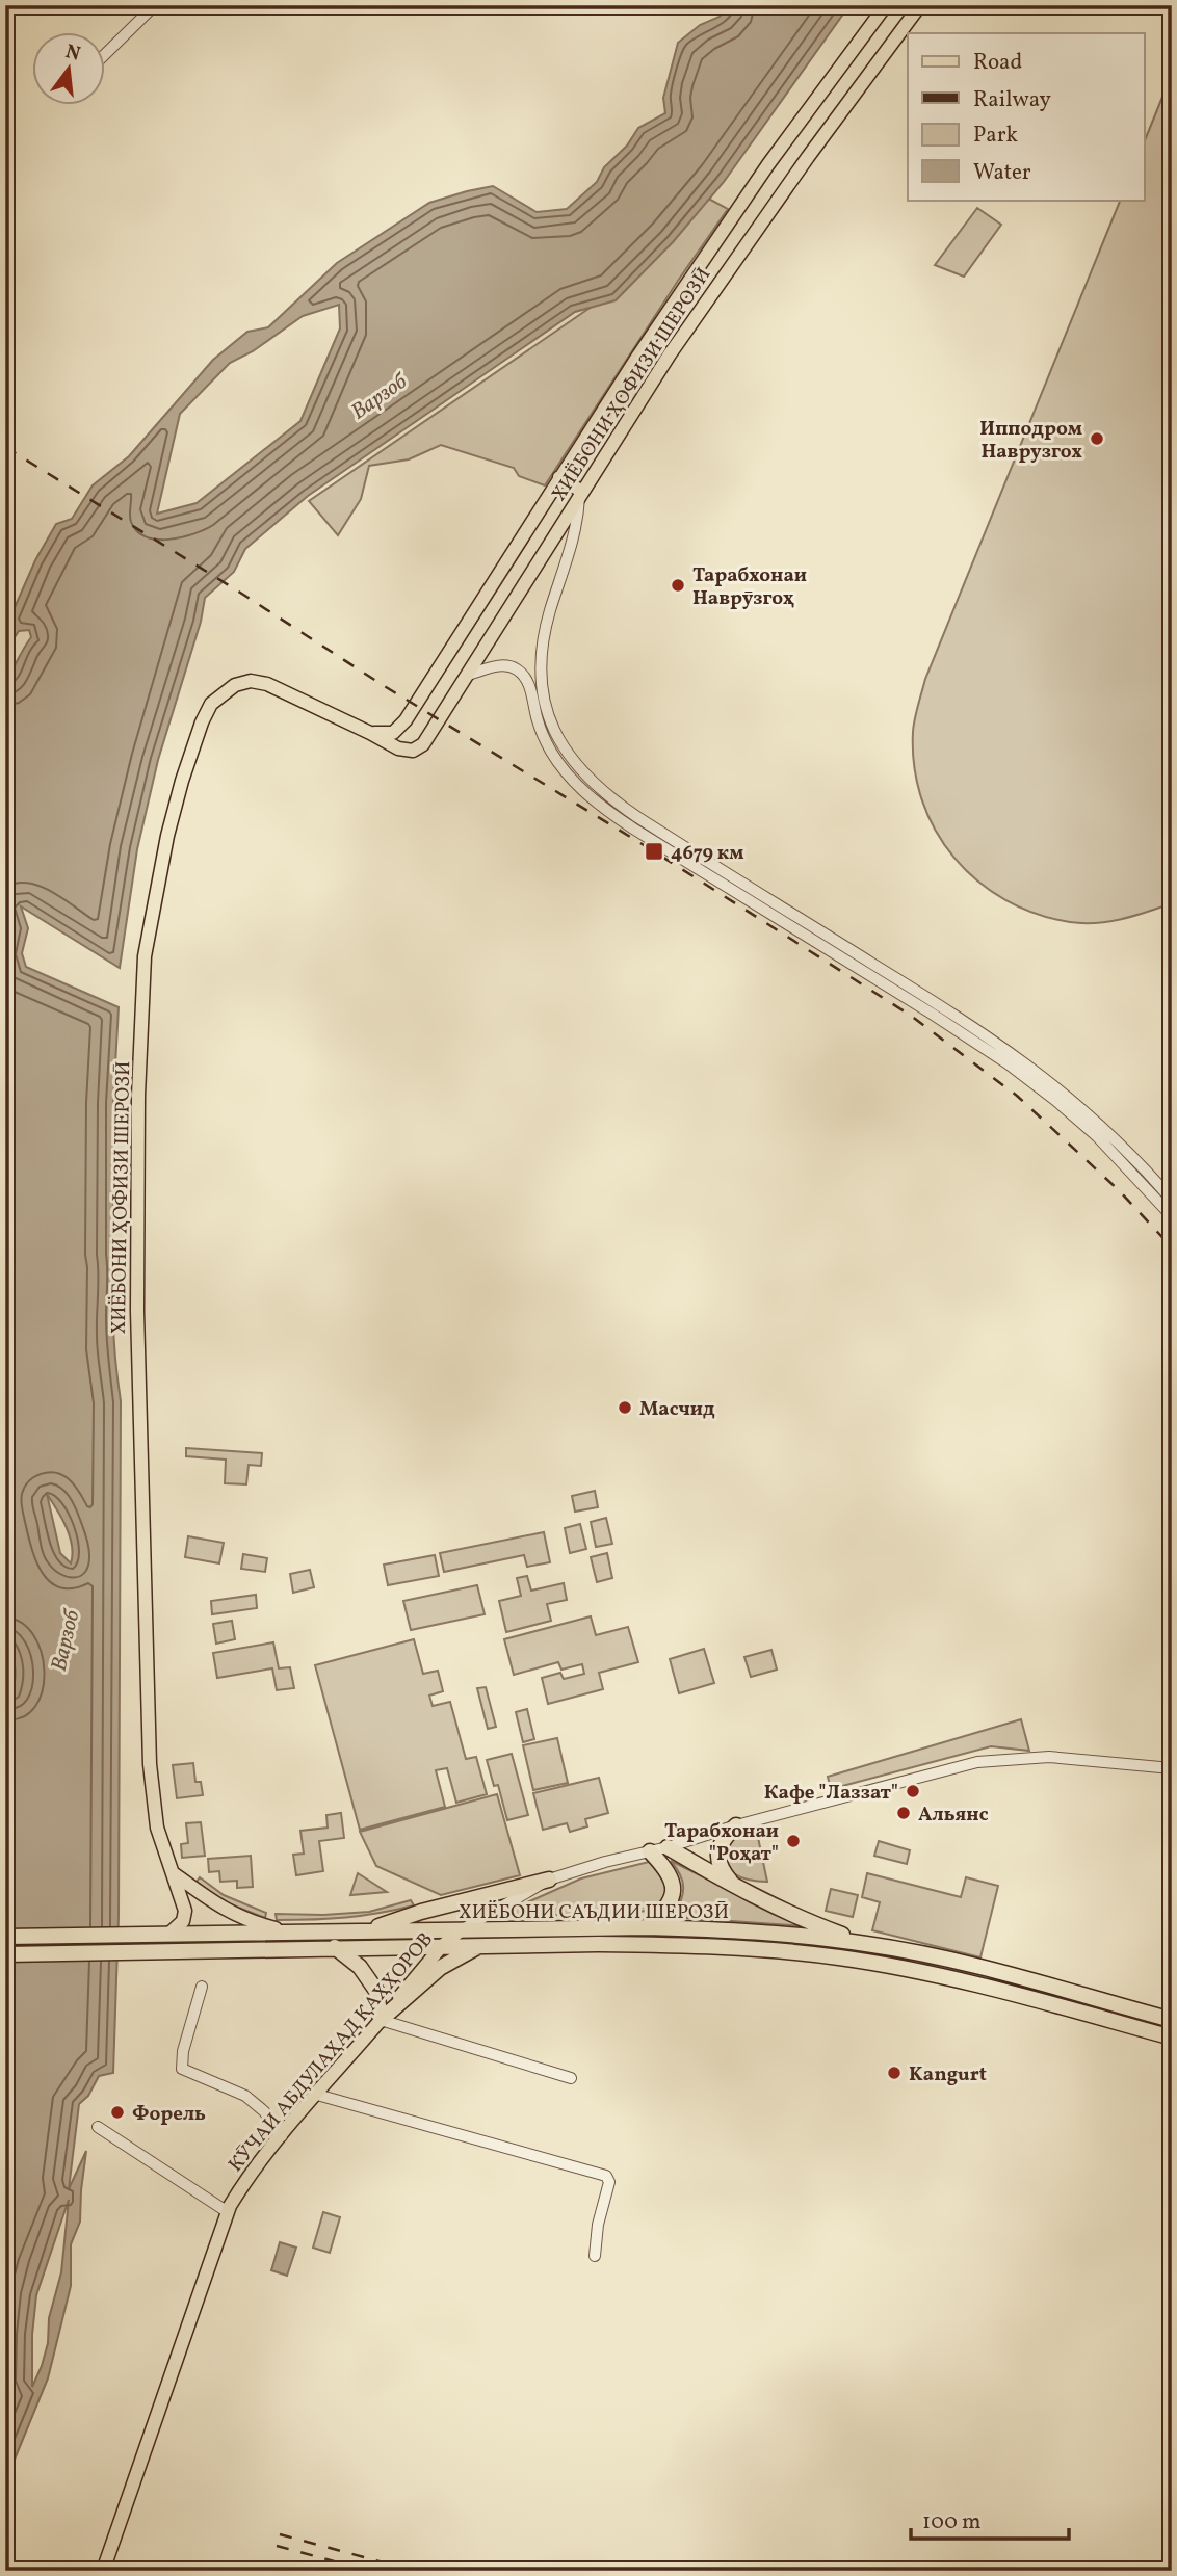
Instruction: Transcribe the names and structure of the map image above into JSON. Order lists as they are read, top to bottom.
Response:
{
  "streets": {
    "highway": ["ХИЁБОНИ САЪДИИ ШЕРОЗӢ"],
    "main road": ["ХИЁБОНИ ҲОФИЗИ ШЕРОЗӢ", "КӮЧАИ АБДУЛАҲАД ҚАҲҲОРОВ"]
  },
  "crossings": [
    ["ХИЁБОНИ ҲОФИЗИ ШЕРОЗӢ", "ХИЁБОНИ САЪДИИ ШЕРОЗӢ"],
    ["ХИЁБОНИ САЪДИИ ШЕРОЗӢ", "КӮЧАИ АБДУЛАҲАД ҚАҲҲОРОВ"]
  ],
  "water": ["Варзоб"],
  "places": {
    "other": [
      "Ипподром Наврузгох",
      "Тарабхонаи Наврӯзгоҳ",
      "Масчид",
      "Кафе \"Лаззат\"",
      "Альянс",
      "Тарабхонаи \"Роҳат\"",
      "Kangurt",
      "Форель"
    ],
    "transit": ["4679 км"]
  },
  "legend": [
    "Road",
    "Railway",
    "Park",
    "Water"
  ],
  "scale_bar": "100 m",
  "north": "top"
}
